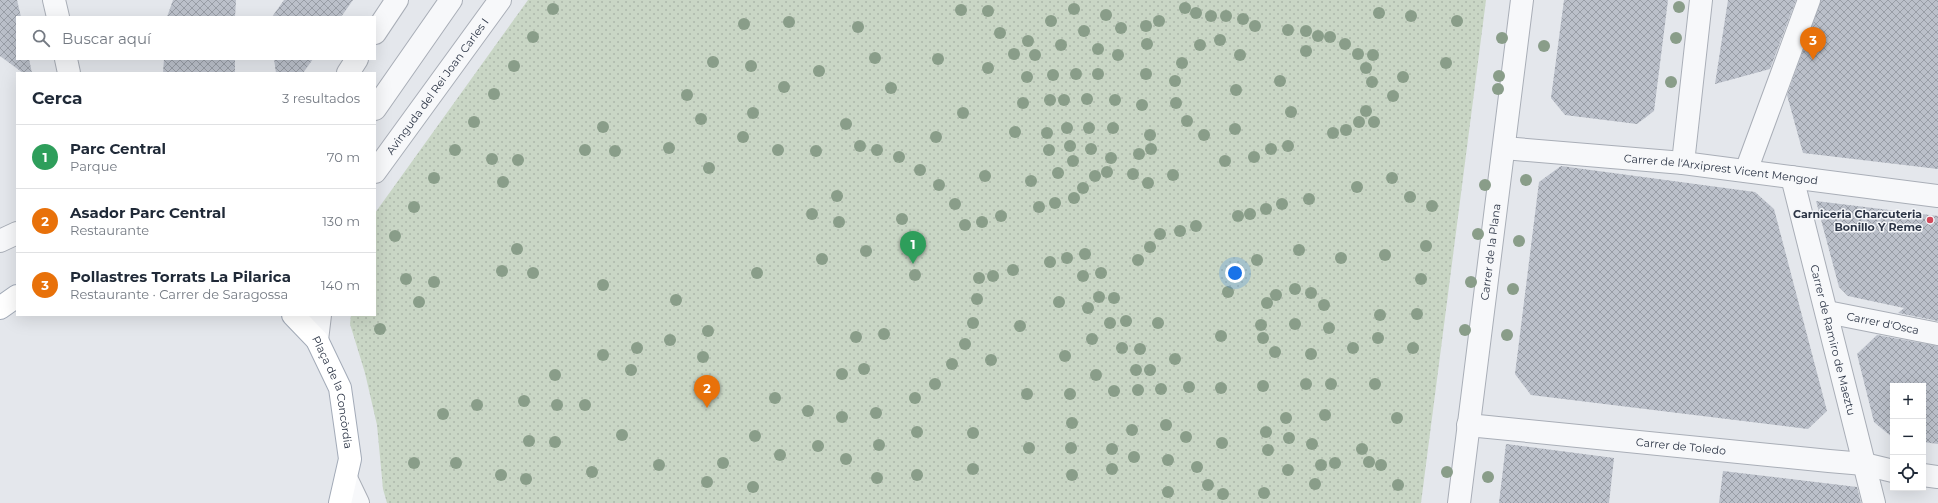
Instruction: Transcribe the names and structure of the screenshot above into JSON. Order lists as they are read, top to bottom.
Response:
{
  "streets": {
    "main road": ["Plaça de la Concòrdia"],
    "street": [
      "Avinguda del Rei Joan Carles I",
      "Carrer de l'Arxiprest Vicent Mengod",
      "Carrer de la Plana",
      "Carrer d'Osca",
      "Carrer de Ramiro de Maeztu",
      "Carrer de Toledo"
    ]
  },
  "crossings": [
    ["Carrer de l'Arxiprest Vicent Mengod", "Carrer de la Plana"],
    ["Carrer de l'Arxiprest Vicent Mengod", "Carrer de Ramiro de Maeztu"],
    ["Carrer de la Plana", "Carrer de Toledo"],
    ["Carrer d'Osca", "Carrer de Ramiro de Maeztu"],
    ["Carrer de Ramiro de Maeztu", "Carrer de Toledo"]
  ],
  "places": ["Carniceria Charcuteria Bonillo Y Reme"],
  "page": {
    "search": "Buscar aquí",
    "pins": ["3", "1", "2"],
    "heading": ["Cerca", "3 resultados"],
    "list": [
      {
        "mark": "1",
        "name": "Parc Central",
        "note": "Parque",
        "value": "70 m"
      },
      {
        "mark": "2",
        "name": "Asador Parc Central",
        "note": "Restaurante",
        "value": "130 m"
      },
      {
        "mark": "3",
        "name": "Pollastres Torrats La Pilarica",
        "note": "Restaurante · Carrer de Saragossa",
        "value": "140 m"
      }
    ],
    "map_buttons": ["+", "−"]
  }
}
